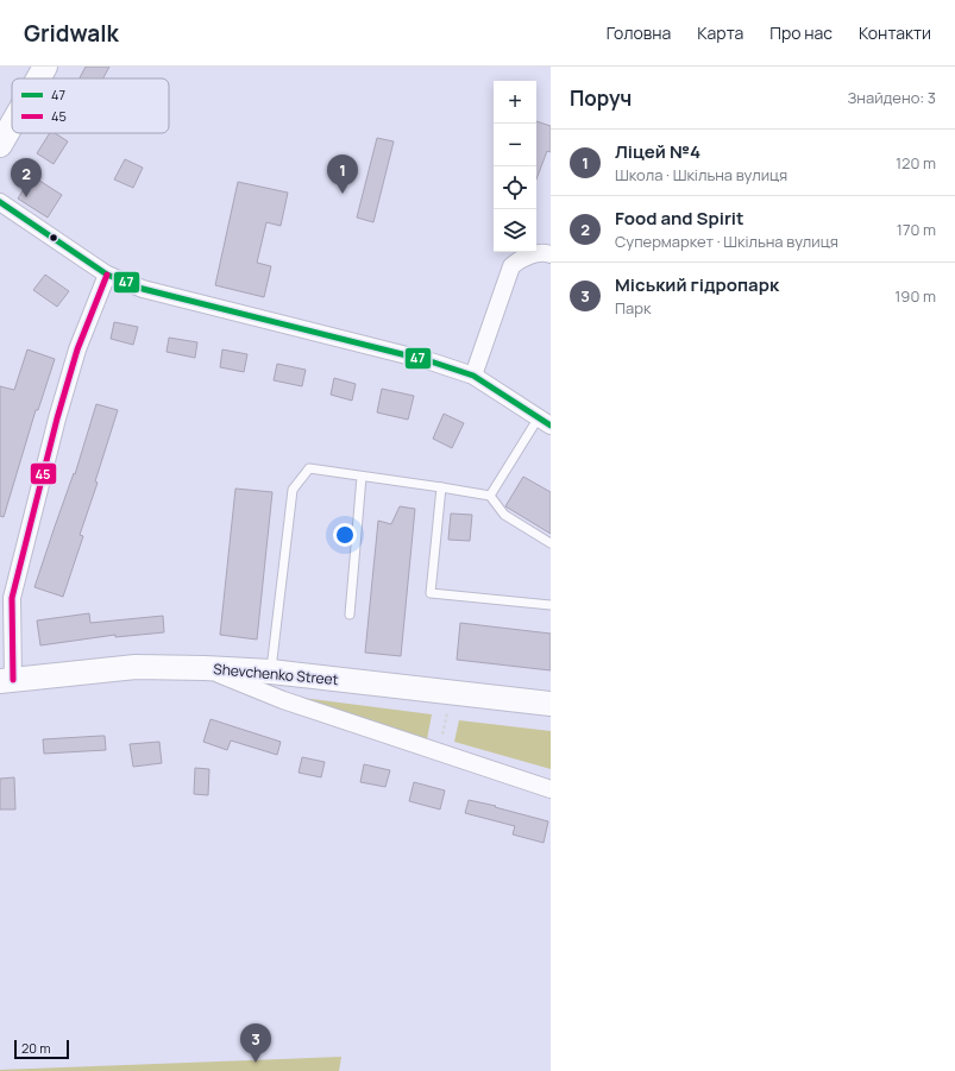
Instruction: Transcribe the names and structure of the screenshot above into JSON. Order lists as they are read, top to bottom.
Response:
{
  "streets": {
    "main road": ["Shevchenko Street"]
  },
  "lines": ["transit line 47", "transit line 45"],
  "legend": ["47", "45"],
  "scale_bar": "20 m",
  "page": {
    "header": "Gridwalk",
    "nav": [
      "Головна",
      "Карта",
      "Про нас",
      "Контакти"
    ],
    "heading": ["Поруч", "Знайдено: 3"],
    "map_buttons": ["+", "−"],
    "list": [
      {
        "mark": "1",
        "name": "Ліцей №4",
        "note": "Школа · Шкільна вулиця",
        "value": "120 m"
      },
      {
        "mark": "2",
        "name": "Food and Spirit",
        "note": "Супермаркет · Шкільна вулиця",
        "value": "170 m"
      },
      {
        "mark": "3",
        "name": "Міський гідропарк",
        "note": "Парк",
        "value": "190 m"
      }
    ],
    "pins": ["1", "2", "3"],
    "scale": "20 m"
  }
}
